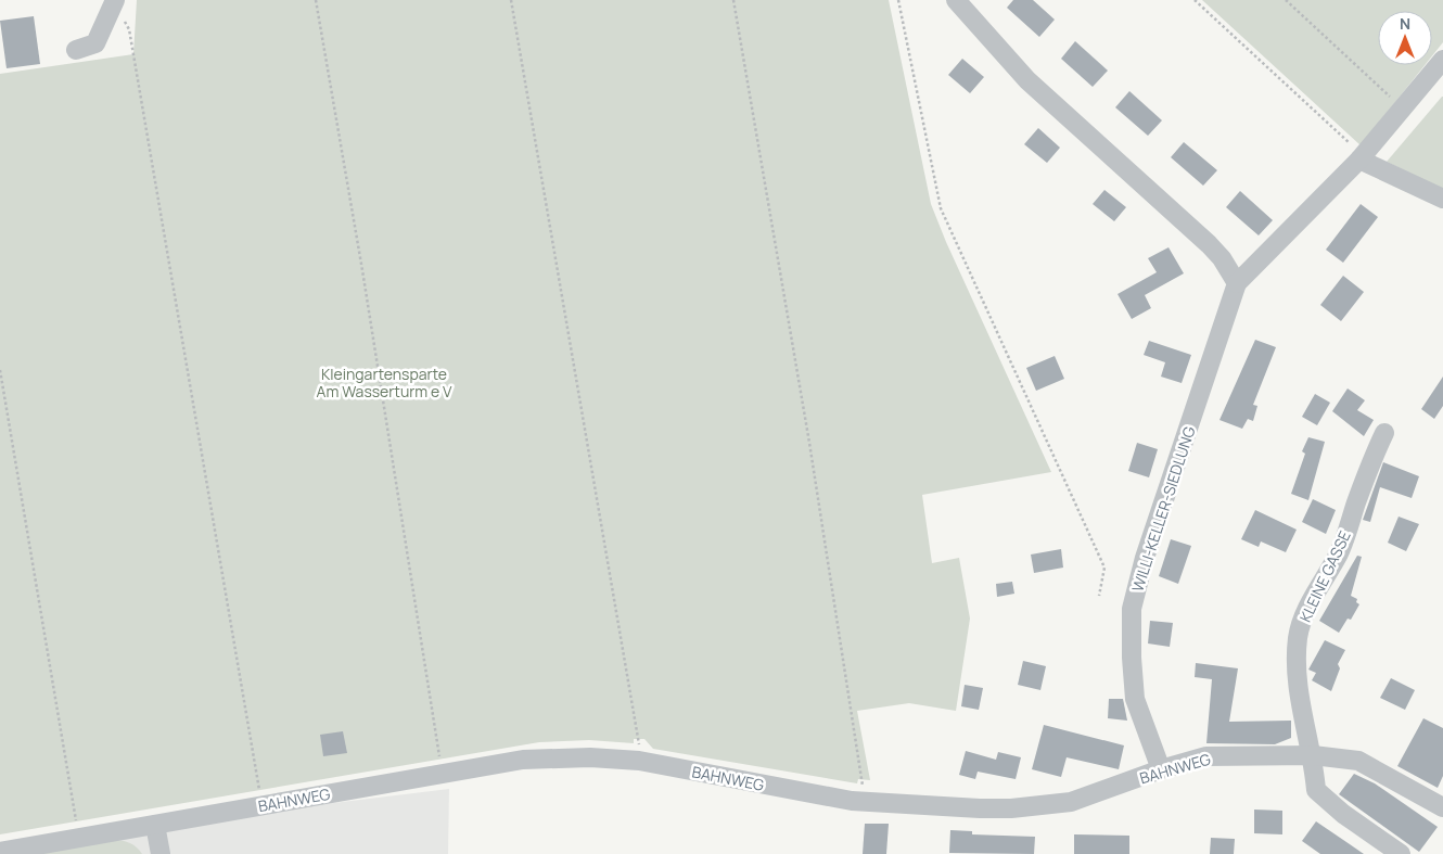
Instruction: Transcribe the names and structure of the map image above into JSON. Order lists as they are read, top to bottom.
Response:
{
  "streets": {
    "street": ["WILLI-KELLER-SIEDLUNG", "KLEINE GASSE", "BAHNWEG"]
  },
  "crossings": [
    ["WILLI-KELLER-SIEDLUNG", "BAHNWEG"],
    ["KLEINE GASSE", "BAHNWEG"]
  ],
  "parks": ["Kleingartensparte Am Wasserturm e V"],
  "north": "top"
}
